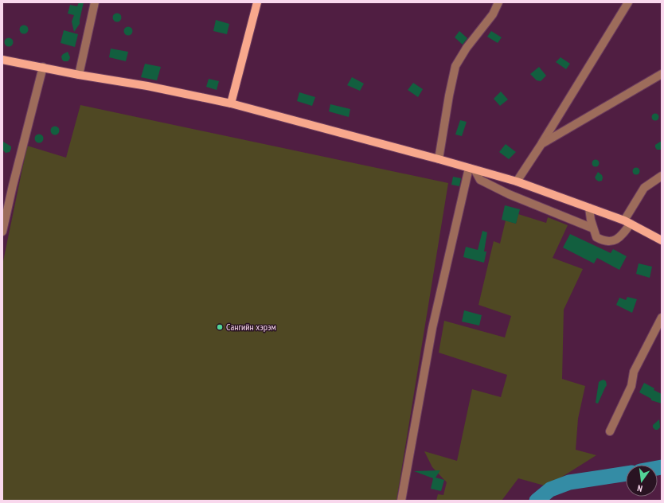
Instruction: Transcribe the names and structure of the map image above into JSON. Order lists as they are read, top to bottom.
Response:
{
  "places": ["Сангийн хэрэм"],
  "north": "bottom"
}
